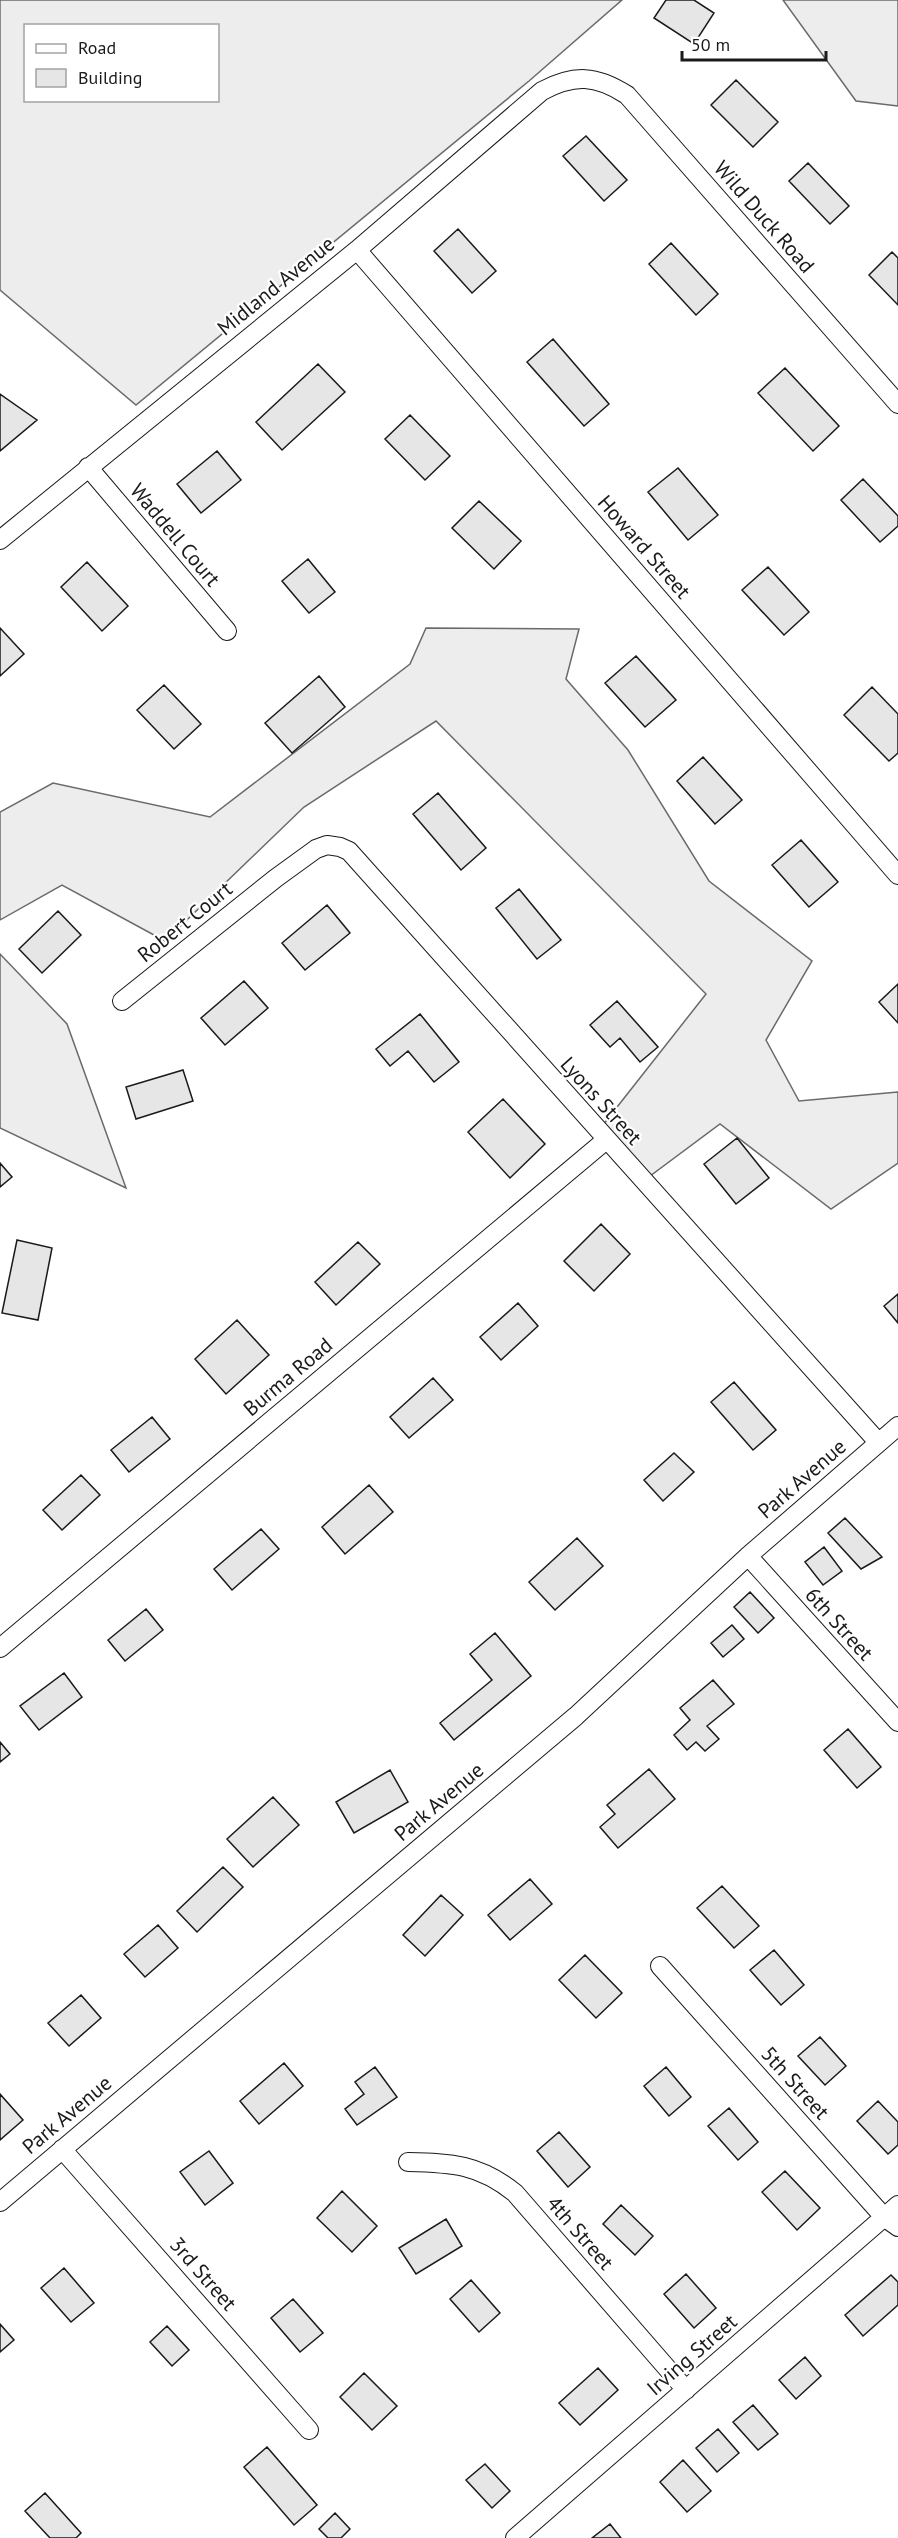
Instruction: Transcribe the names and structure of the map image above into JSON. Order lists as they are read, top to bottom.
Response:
{
  "streets": {
    "street": [
      "Wild Duck Road",
      "Midland Avenue",
      "Waddell Court",
      "Howard Street",
      "Robert Court",
      "Lyons Street",
      "Burma Road",
      "Park Avenue",
      "6th Street",
      "5th Street",
      "4th Street",
      "3rd Street",
      "Irving Street"
    ]
  },
  "crossings": [
    ["Wild Duck Road", "Midland Avenue"],
    ["Midland Avenue", "Waddell Court"],
    ["Midland Avenue", "Howard Street"],
    ["Robert Court", "Lyons Street"],
    ["Lyons Street", "Burma Road"],
    ["Lyons Street", "Park Avenue"],
    ["Park Avenue", "6th Street"],
    ["Park Avenue", "3rd Street"],
    ["5th Street", "Irving Street"],
    ["4th Street", "Irving Street"]
  ],
  "legend": ["Road", "Building"],
  "scale_bar": "50 m"
}
